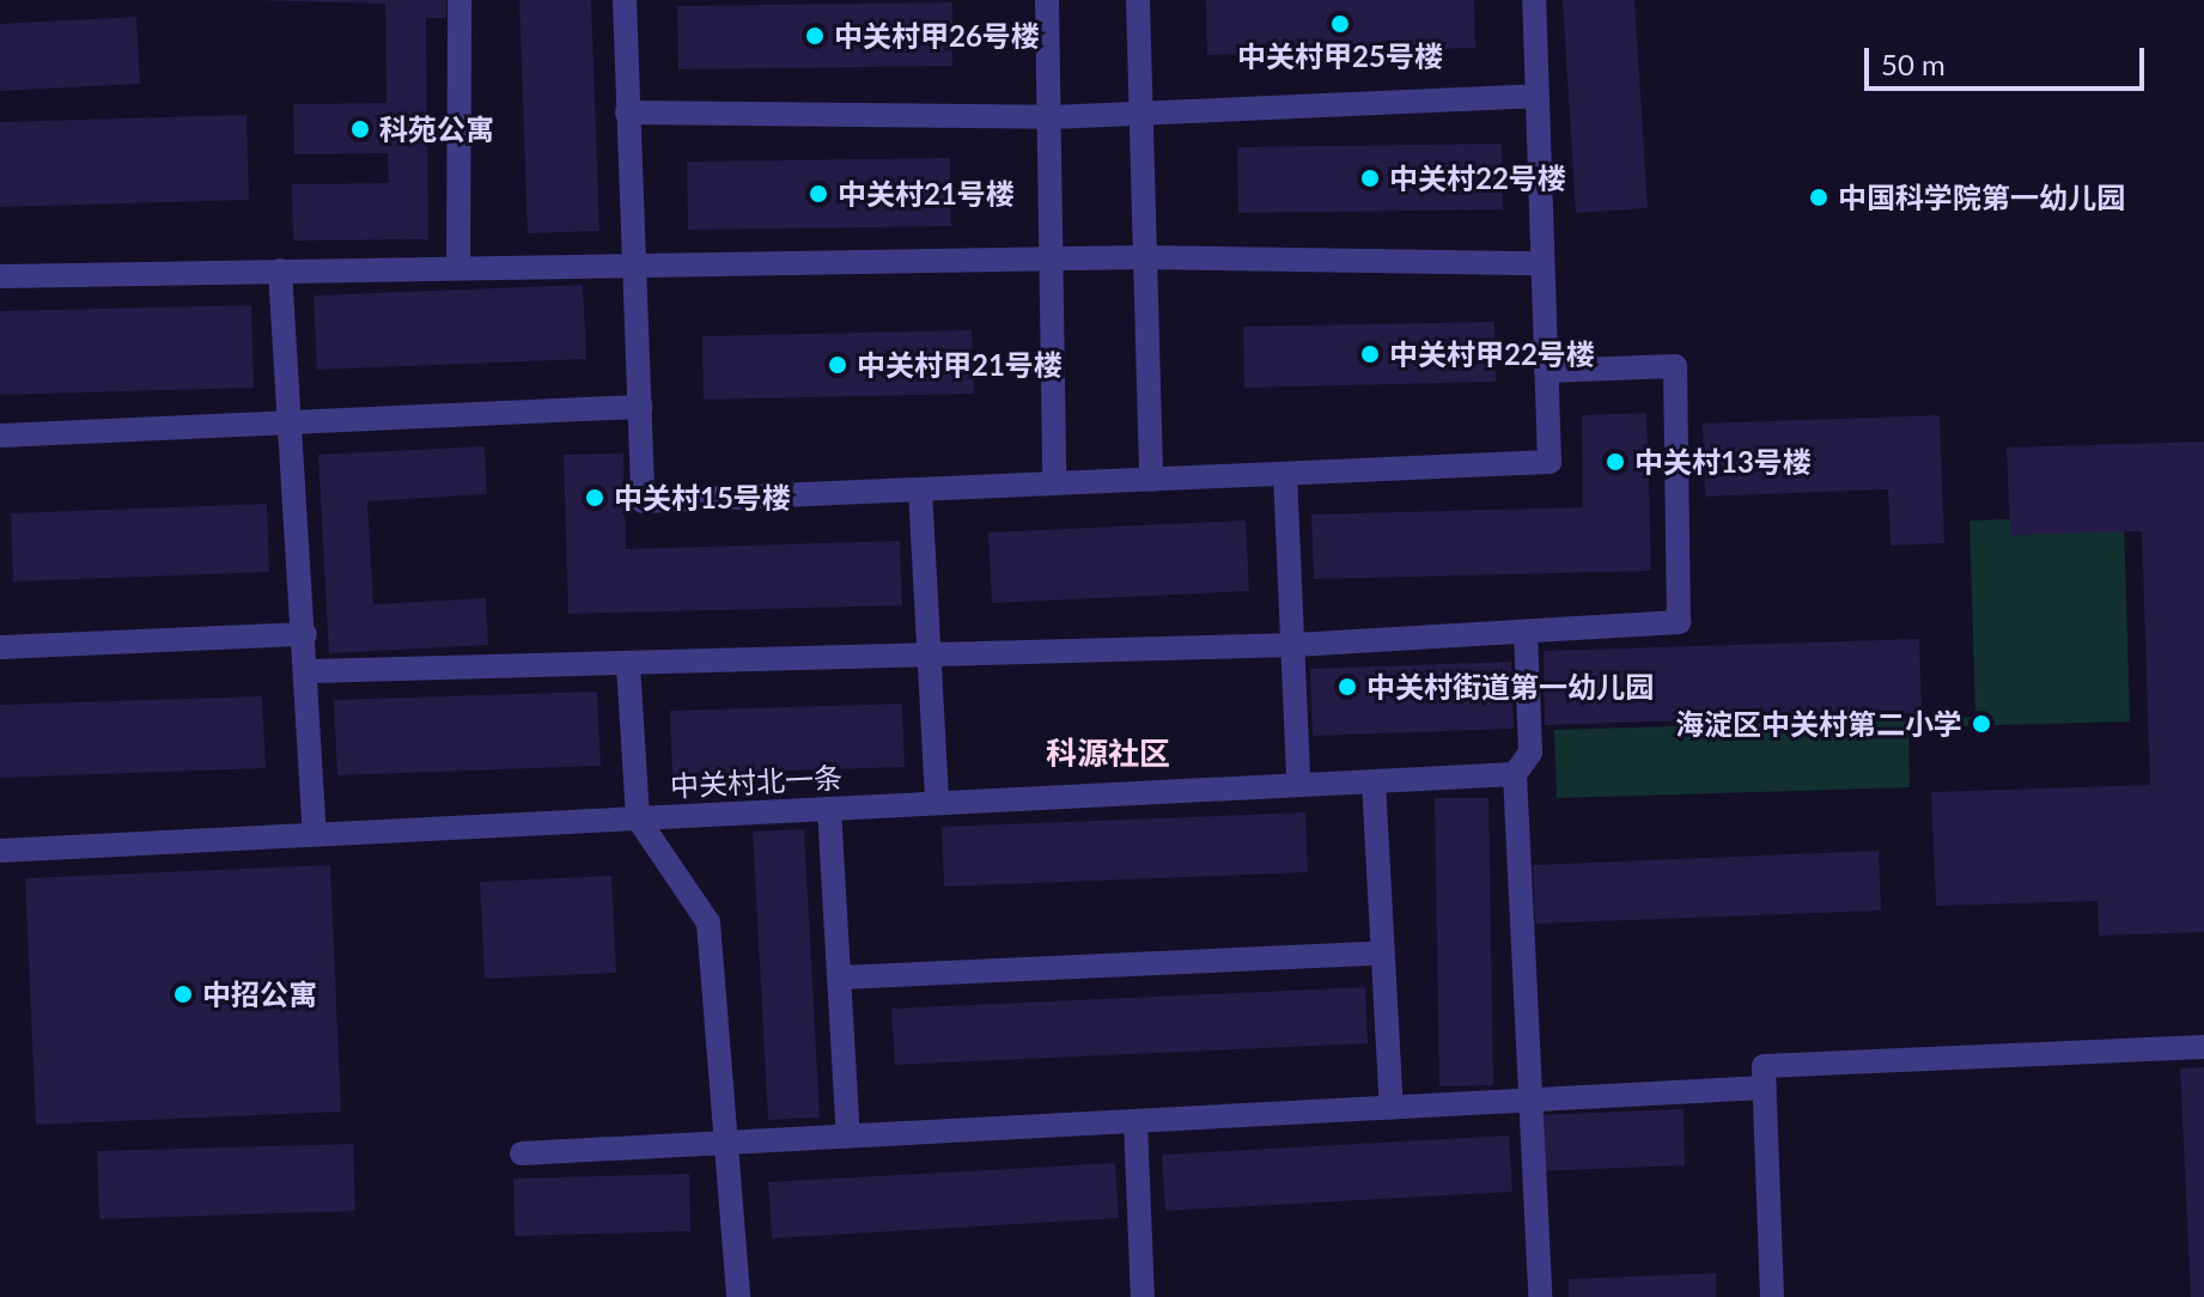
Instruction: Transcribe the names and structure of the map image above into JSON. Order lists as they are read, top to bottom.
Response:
{
  "streets": {
    "street": ["中关村北一条"]
  },
  "districts": ["科源社区"],
  "places": [
    "中关村甲25号楼",
    "中关村甲26号楼",
    "科苑公寓",
    "中关村22号楼",
    "中关村21号楼",
    "中国科学院第一幼儿园",
    "中关村甲22号楼",
    "中关村甲21号楼",
    "中关村13号楼",
    "中关村15号楼",
    "中关村街道第一幼儿园",
    "海淀区中关村第二小学",
    "中招公寓"
  ],
  "scale_bar": "50 m"
}
